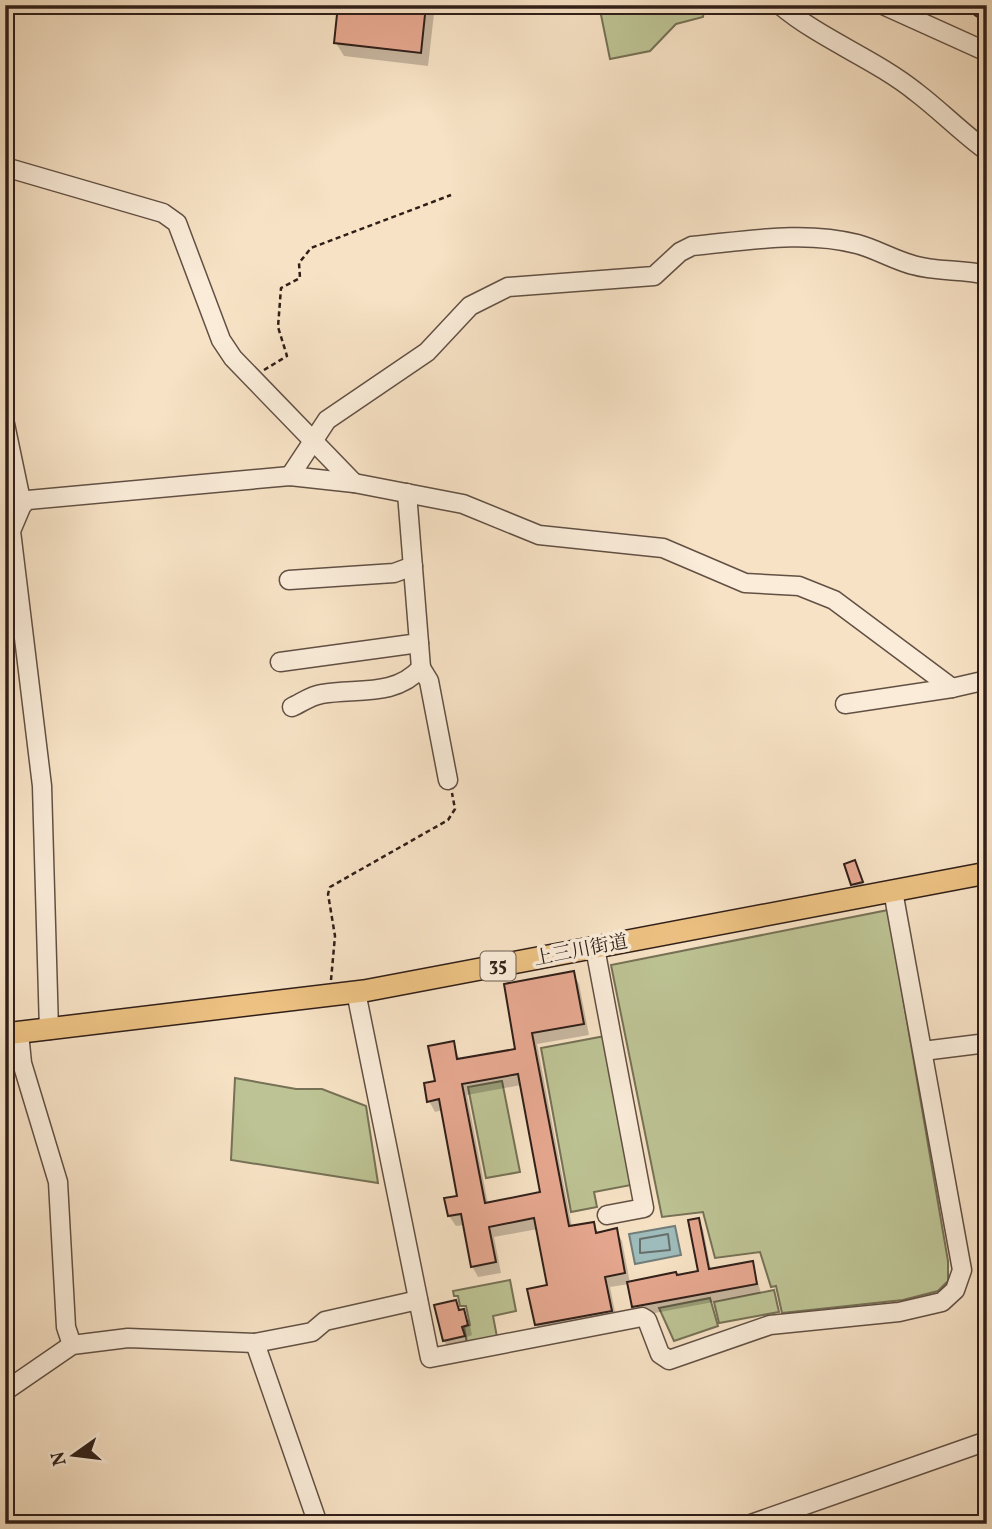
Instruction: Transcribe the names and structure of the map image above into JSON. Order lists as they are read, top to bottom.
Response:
{
  "streets": {
    "main road": ["上三川街道", "35"]
  },
  "north": "left"
}
